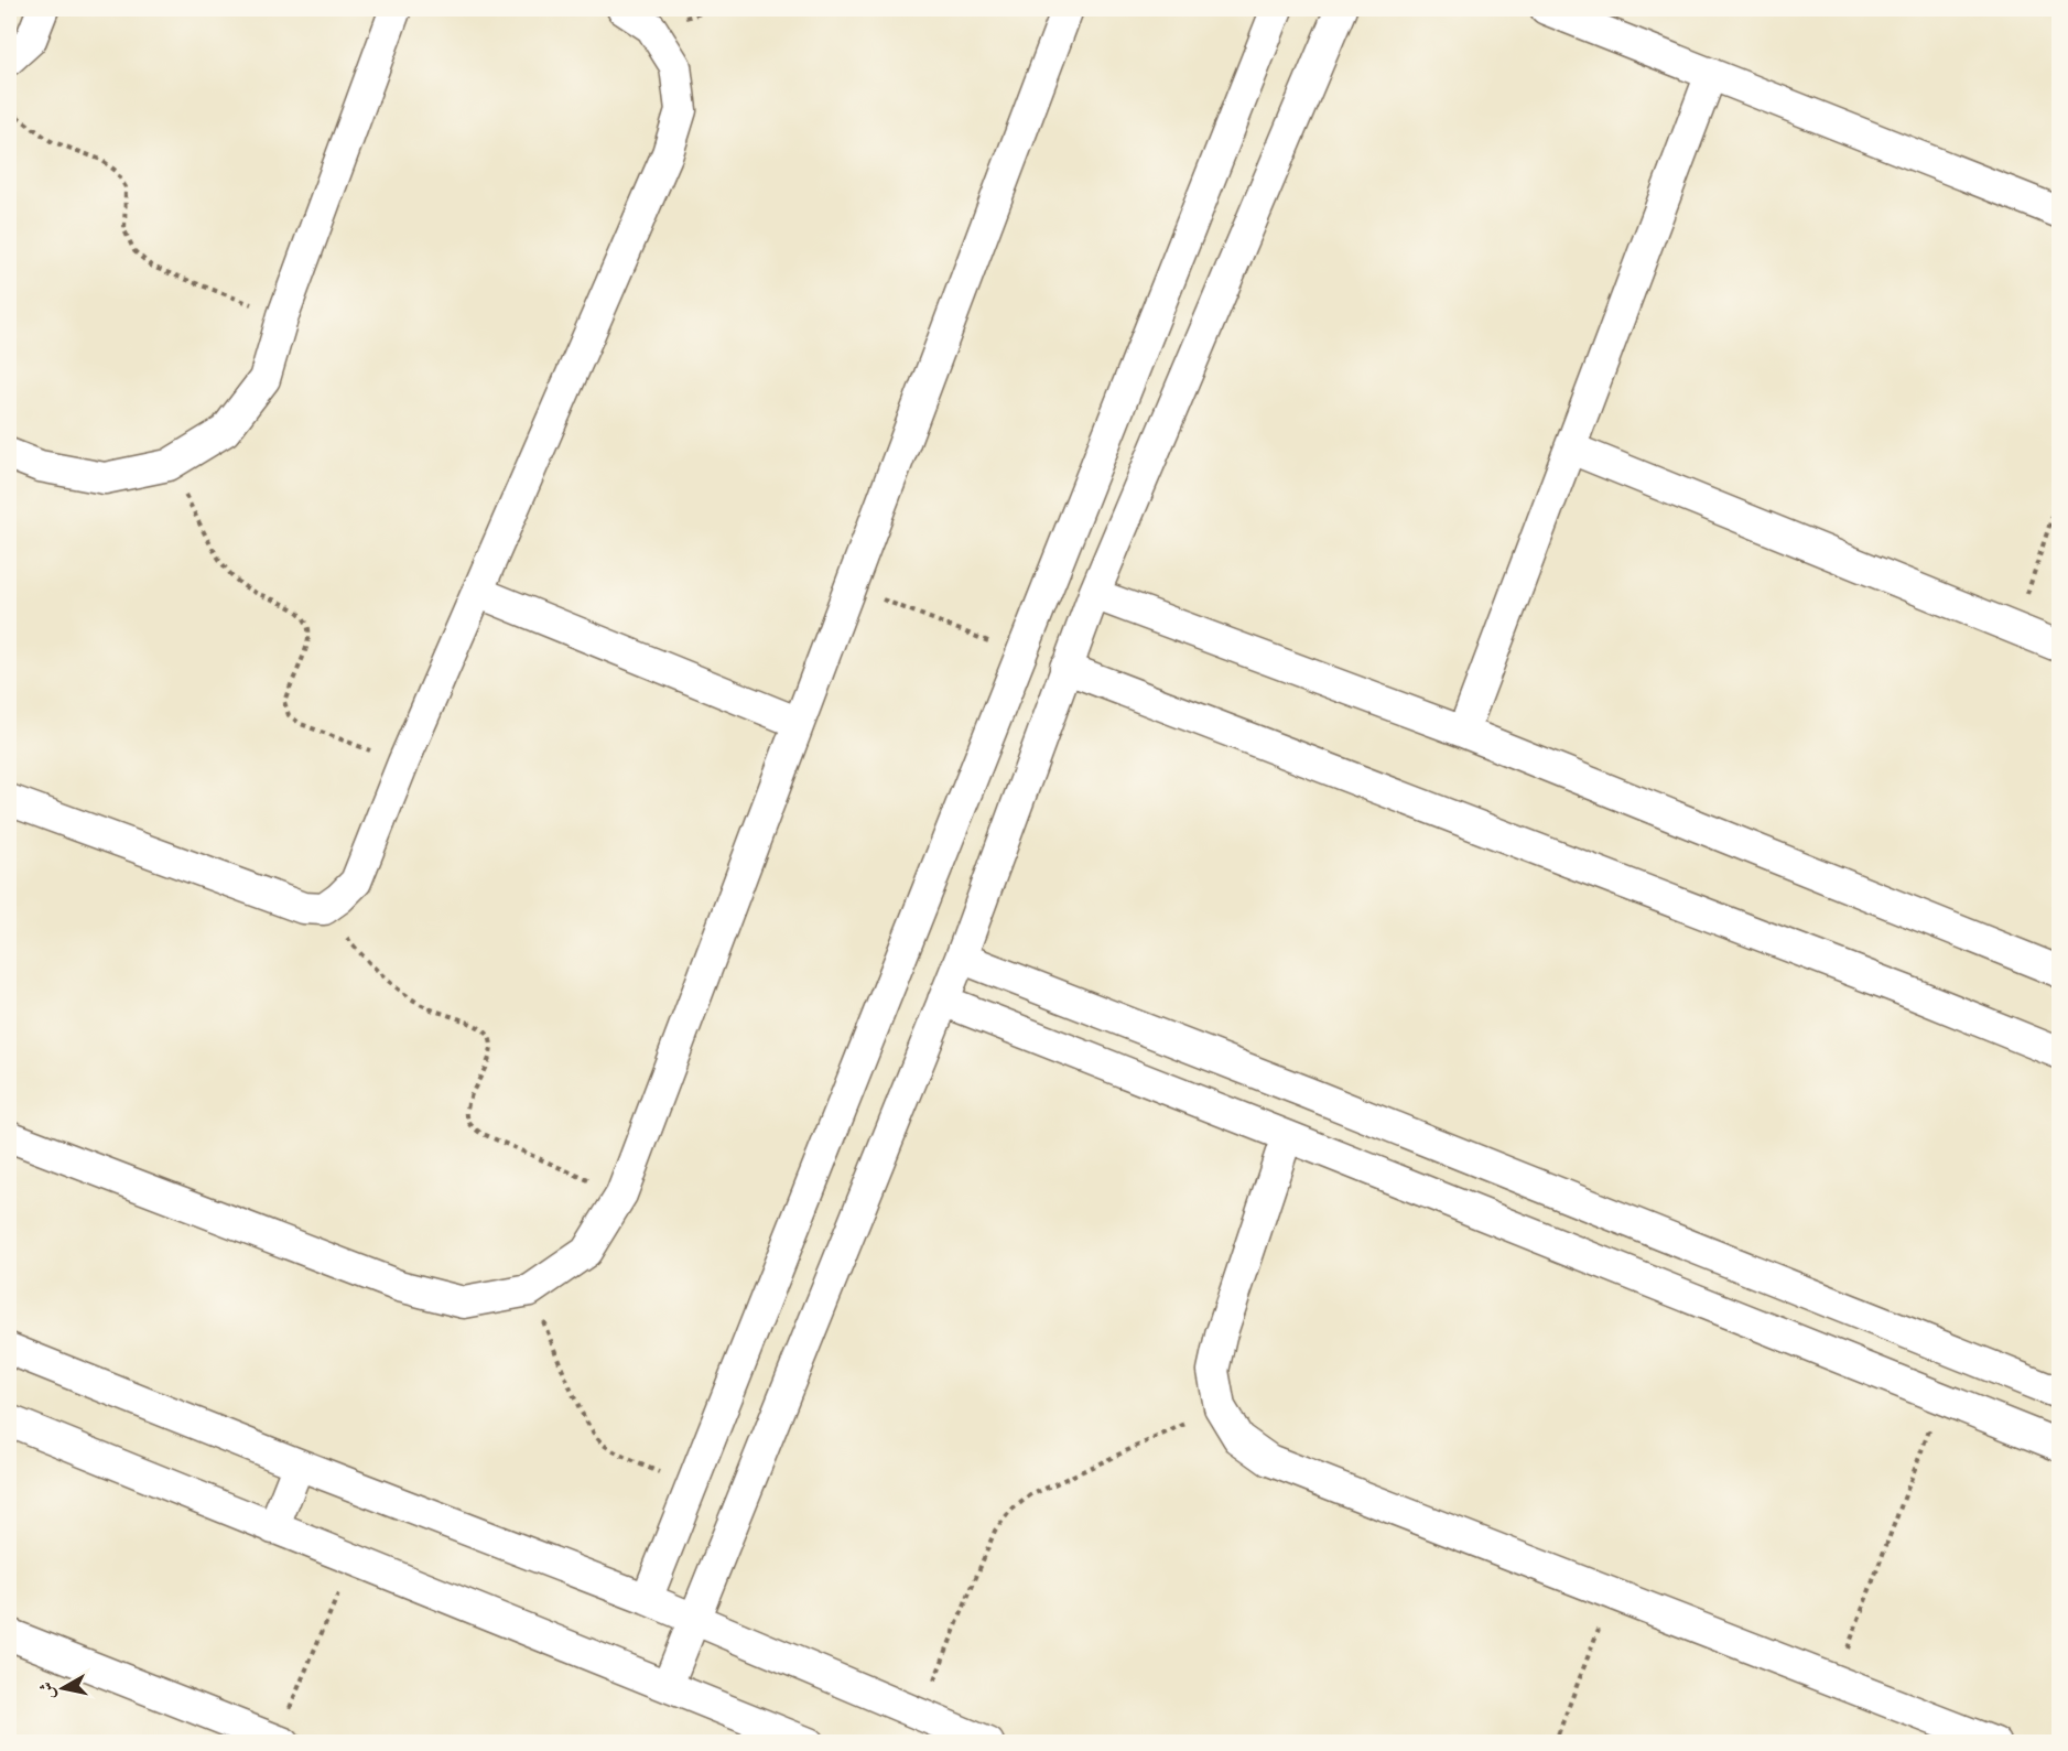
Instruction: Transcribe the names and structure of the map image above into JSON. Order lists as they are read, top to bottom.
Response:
{
  "north": "left"
}
